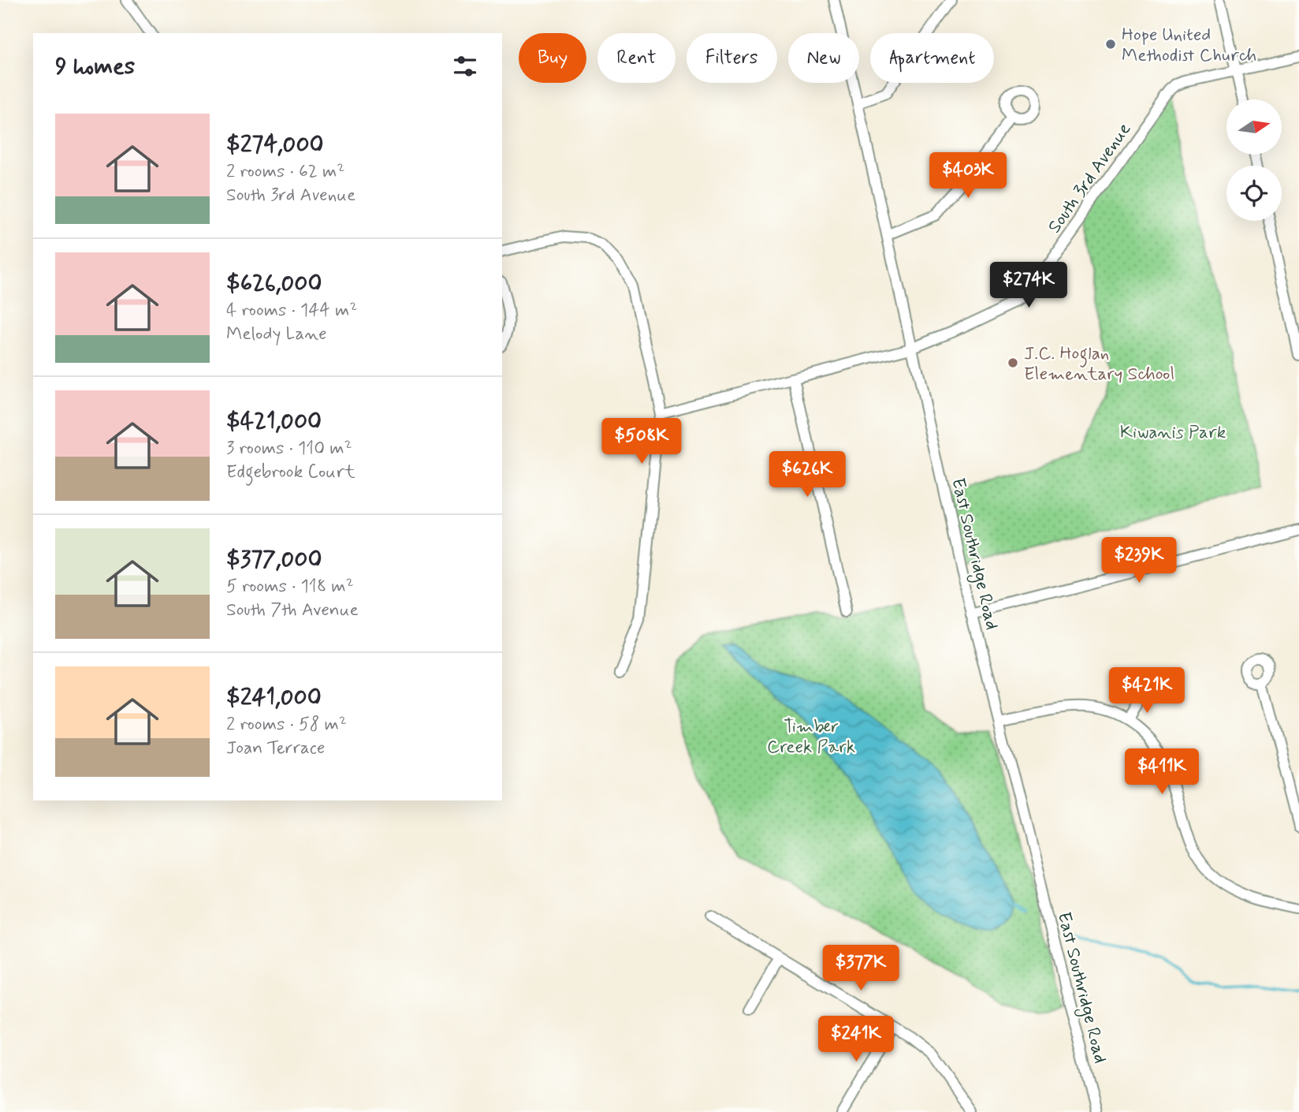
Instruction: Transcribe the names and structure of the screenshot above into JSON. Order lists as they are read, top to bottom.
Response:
{
  "streets": {
    "street": ["South 3rd Avenue", "East Southridge Road"]
  },
  "crossings": [
    ["South 3rd Avenue", "East Southridge Road"]
  ],
  "parks": ["Kiwanis Park", "Timber Creek Park"],
  "places": ["Hope United Methodist Church", "J.C. Hoglan Elementary School"],
  "north": "right",
  "page": {
    "chip": [
      "Buy",
      "Rent",
      "Filters",
      "New",
      "Apartment"
    ],
    "heading": "9 homes",
    "list": [
      {
        "name": "$274,000",
        "note": "2 rooms · 62 m² · South 3rd Avenue"
      },
      {
        "name": "$626,000",
        "note": "4 rooms · 144 m² · Melody Lane"
      },
      {
        "name": "$421,000",
        "note": "3 rooms · 110 m² · Edgebrook Court"
      },
      {
        "name": "$377,000",
        "note": "5 rooms · 118 m² · South 7th Avenue"
      },
      {
        "name": "$241,000",
        "note": "2 rooms · 58 m² · Joan Terrace"
      }
    ],
    "price": [
      "$403K",
      "$274K",
      "$508K",
      "$626K",
      "$239K",
      "$421K",
      "$411K",
      "$377K",
      "$241K"
    ]
  }
}
